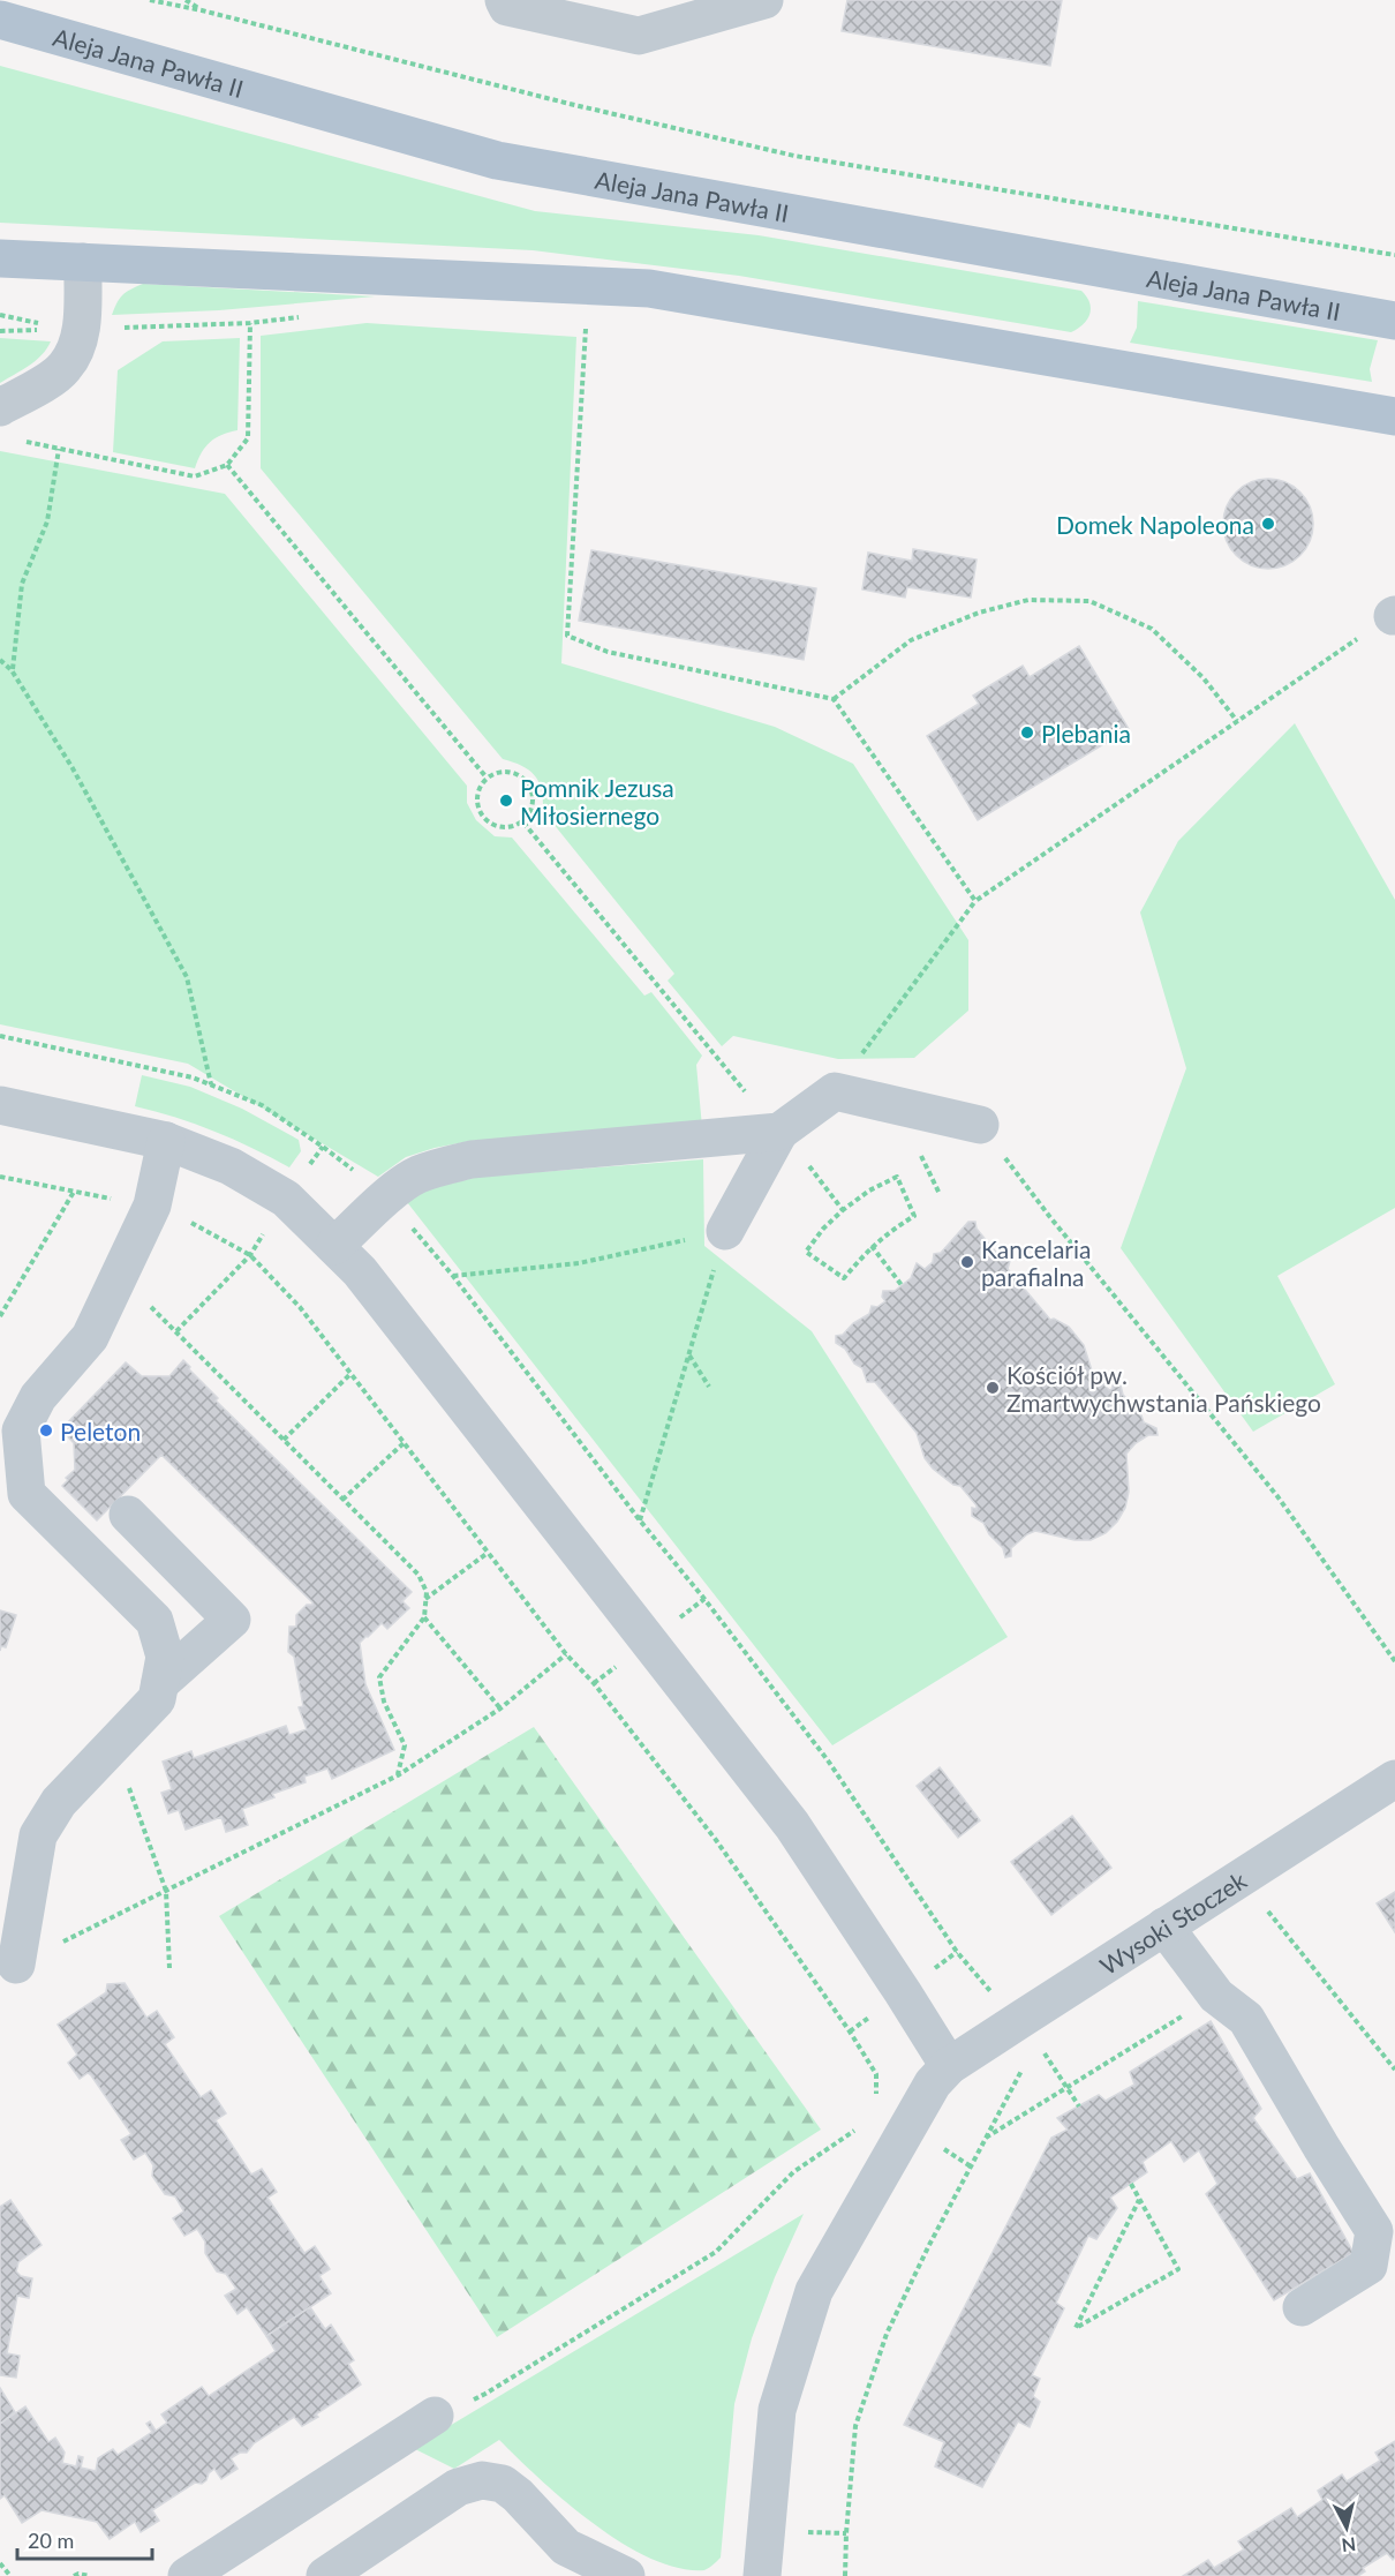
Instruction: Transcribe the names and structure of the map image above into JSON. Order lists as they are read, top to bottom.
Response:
{
  "streets": {
    "main road": ["Aleja Jana Pawła II"],
    "street": ["Wysoki Stoczek"]
  },
  "places": [
    "Domek Napoleona",
    "Plebania",
    "Pomnik Jezusa Miłosiernego",
    "Kancelaria parafialna",
    "Kościół pw. Zmartwychwstania Pańskiego",
    "Peleton"
  ],
  "scale_bar": "20 m",
  "north": "bottom"
}
